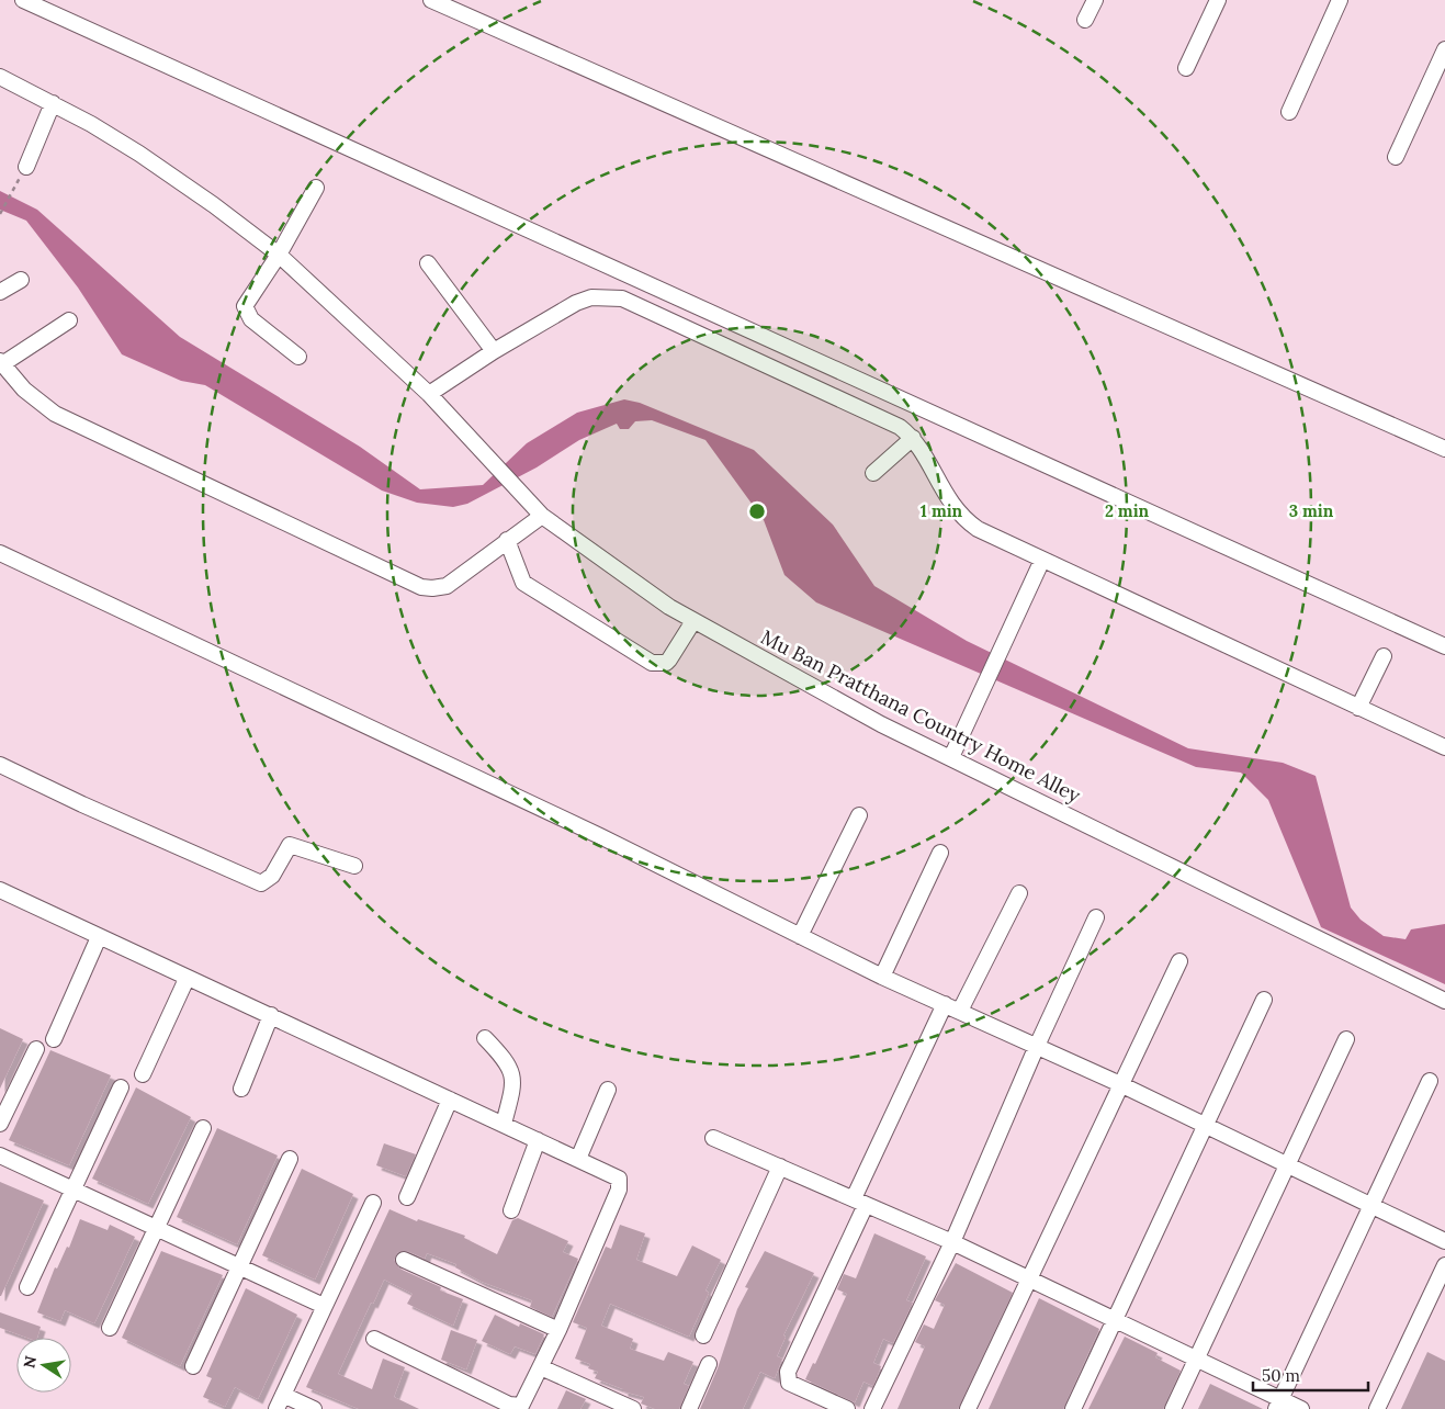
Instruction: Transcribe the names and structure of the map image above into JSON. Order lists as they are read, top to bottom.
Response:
{
  "streets": {
    "street": ["Mu Ban Pratthana Country Home Alley"]
  },
  "scale_bar": "50 m",
  "north": "left",
  "rings": ["1 min", "2 min", "3 min"]
}
